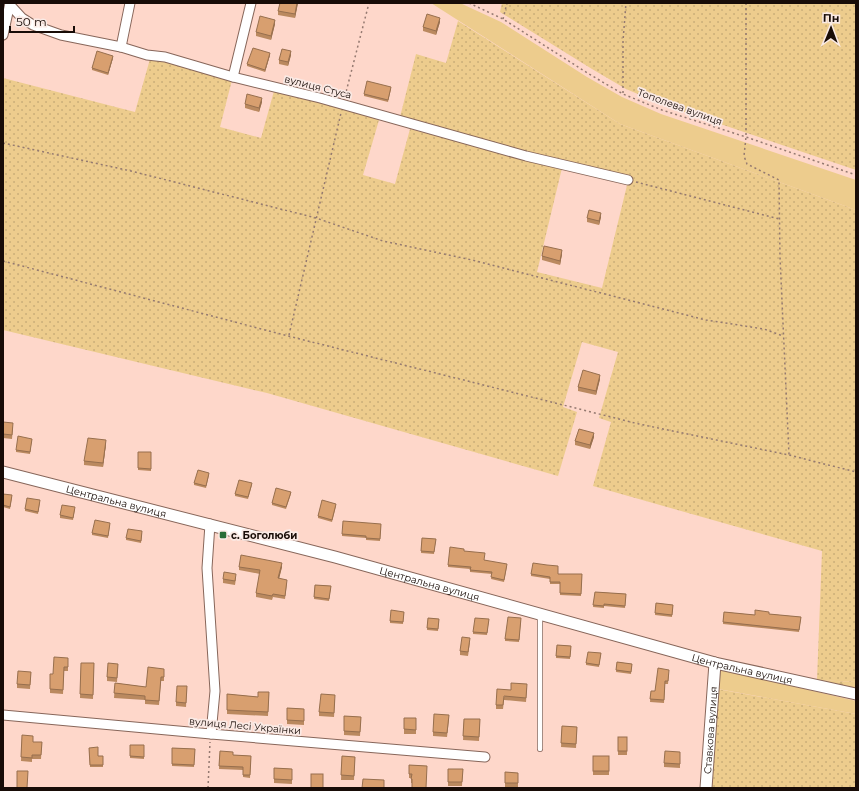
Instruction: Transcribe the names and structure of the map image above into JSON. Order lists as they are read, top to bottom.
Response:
{
  "streets": {
    "street": [
      "вулиця Стуса",
      "Центральна вулиця",
      "вулиця Лесі Українки",
      "Ставкова вулиця"
    ],
    "path": ["Тополева вулиця"]
  },
  "crossings": [
    ["Центральна вулиця", "Ставкова вулиця"]
  ],
  "places": {
    "transit": ["с. Боголюби"]
  },
  "scale_bar": "50 m",
  "north": "top"
}
